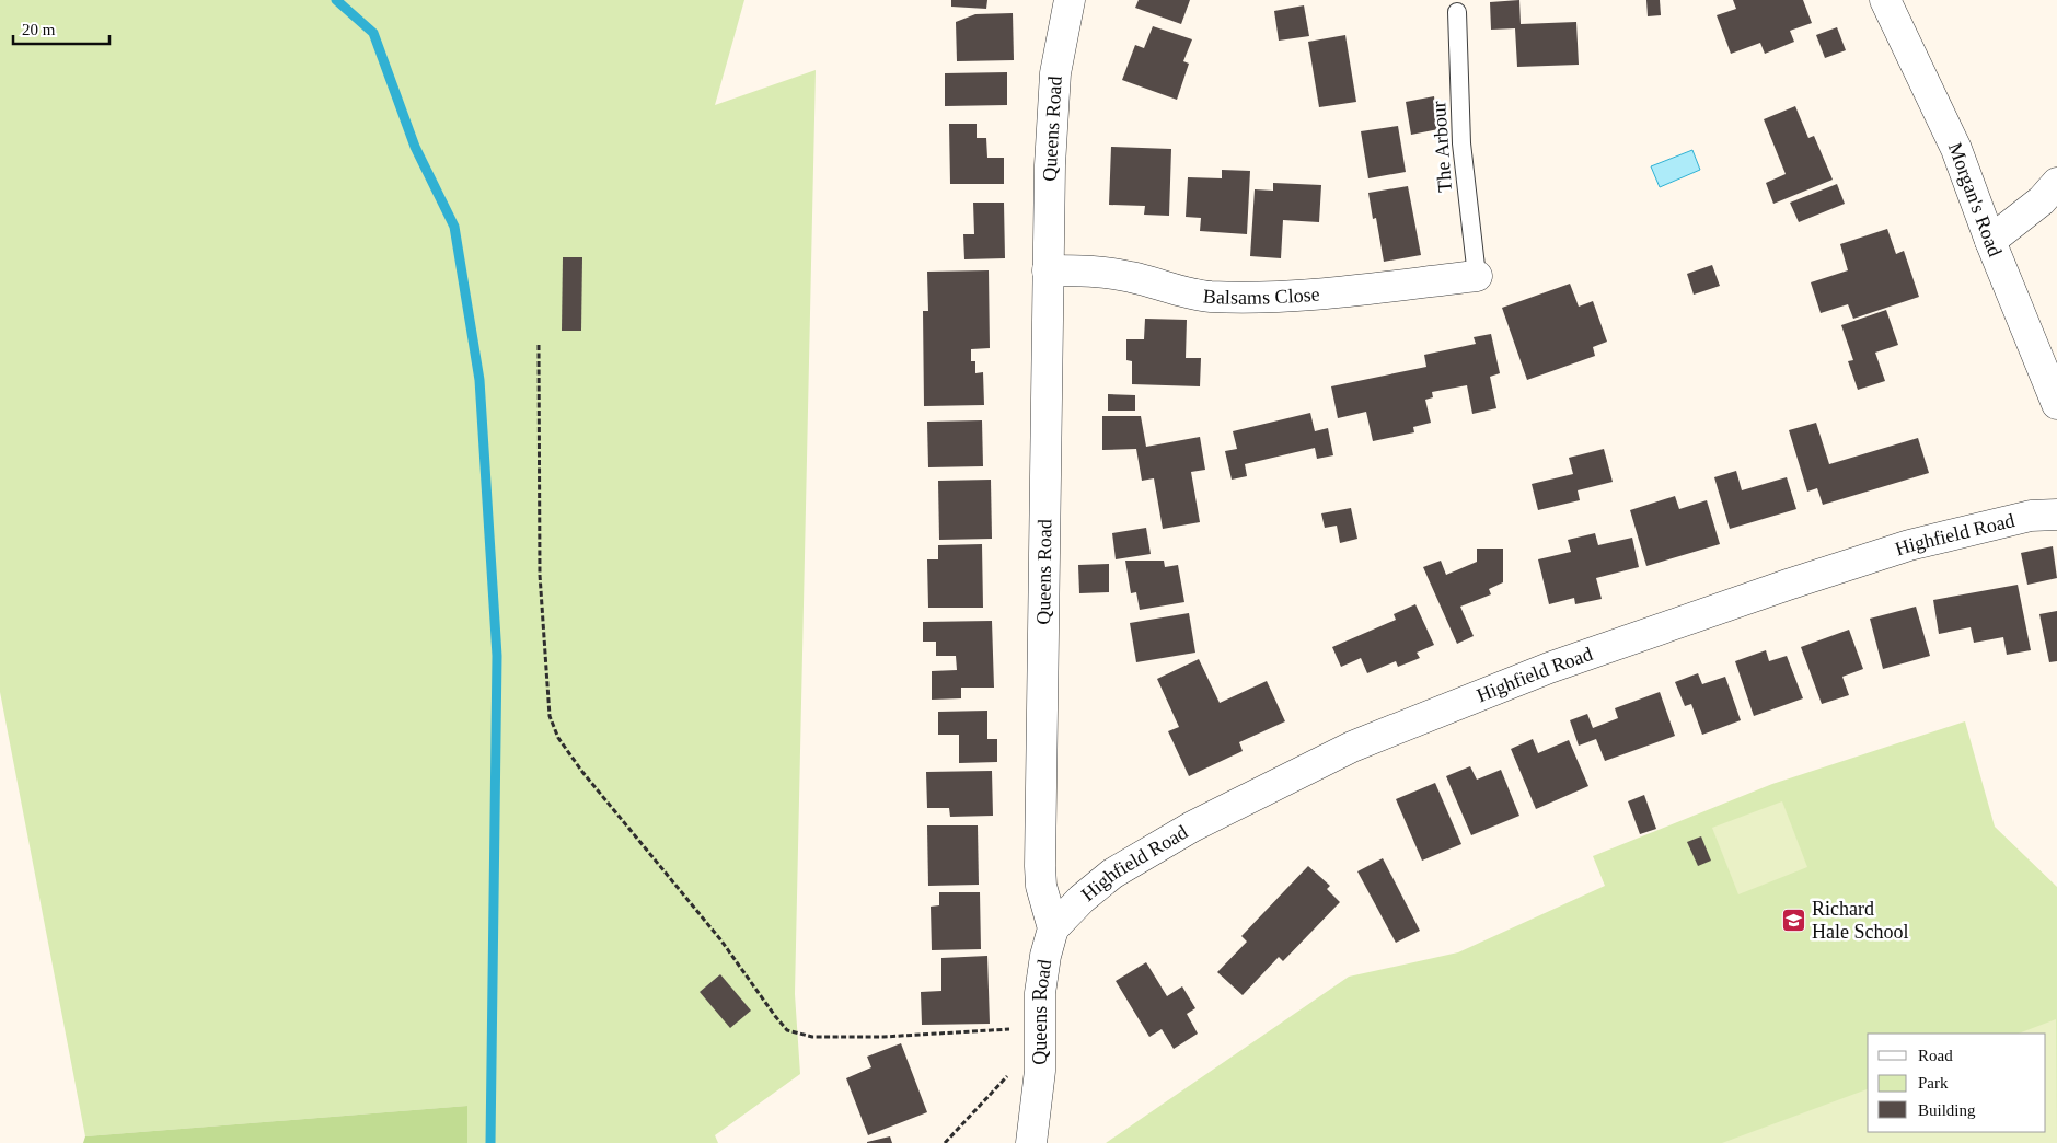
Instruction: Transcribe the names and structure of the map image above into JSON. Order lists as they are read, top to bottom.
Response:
{
  "streets": {
    "street": [
      "Queens Road",
      "Morgan's Road",
      "Balsams Close",
      "Highfield Road"
    ],
    "lane": ["The Arbour"]
  },
  "crossings": [
    ["Queens Road", "Balsams Close"],
    ["Queens Road", "Highfield Road"],
    ["The Arbour", "Balsams Close"]
  ],
  "places": {
    "school or university": ["Richard Hale School"]
  },
  "legend": ["Road", "Park", "Building"],
  "scale_bar": "20 m"
}
